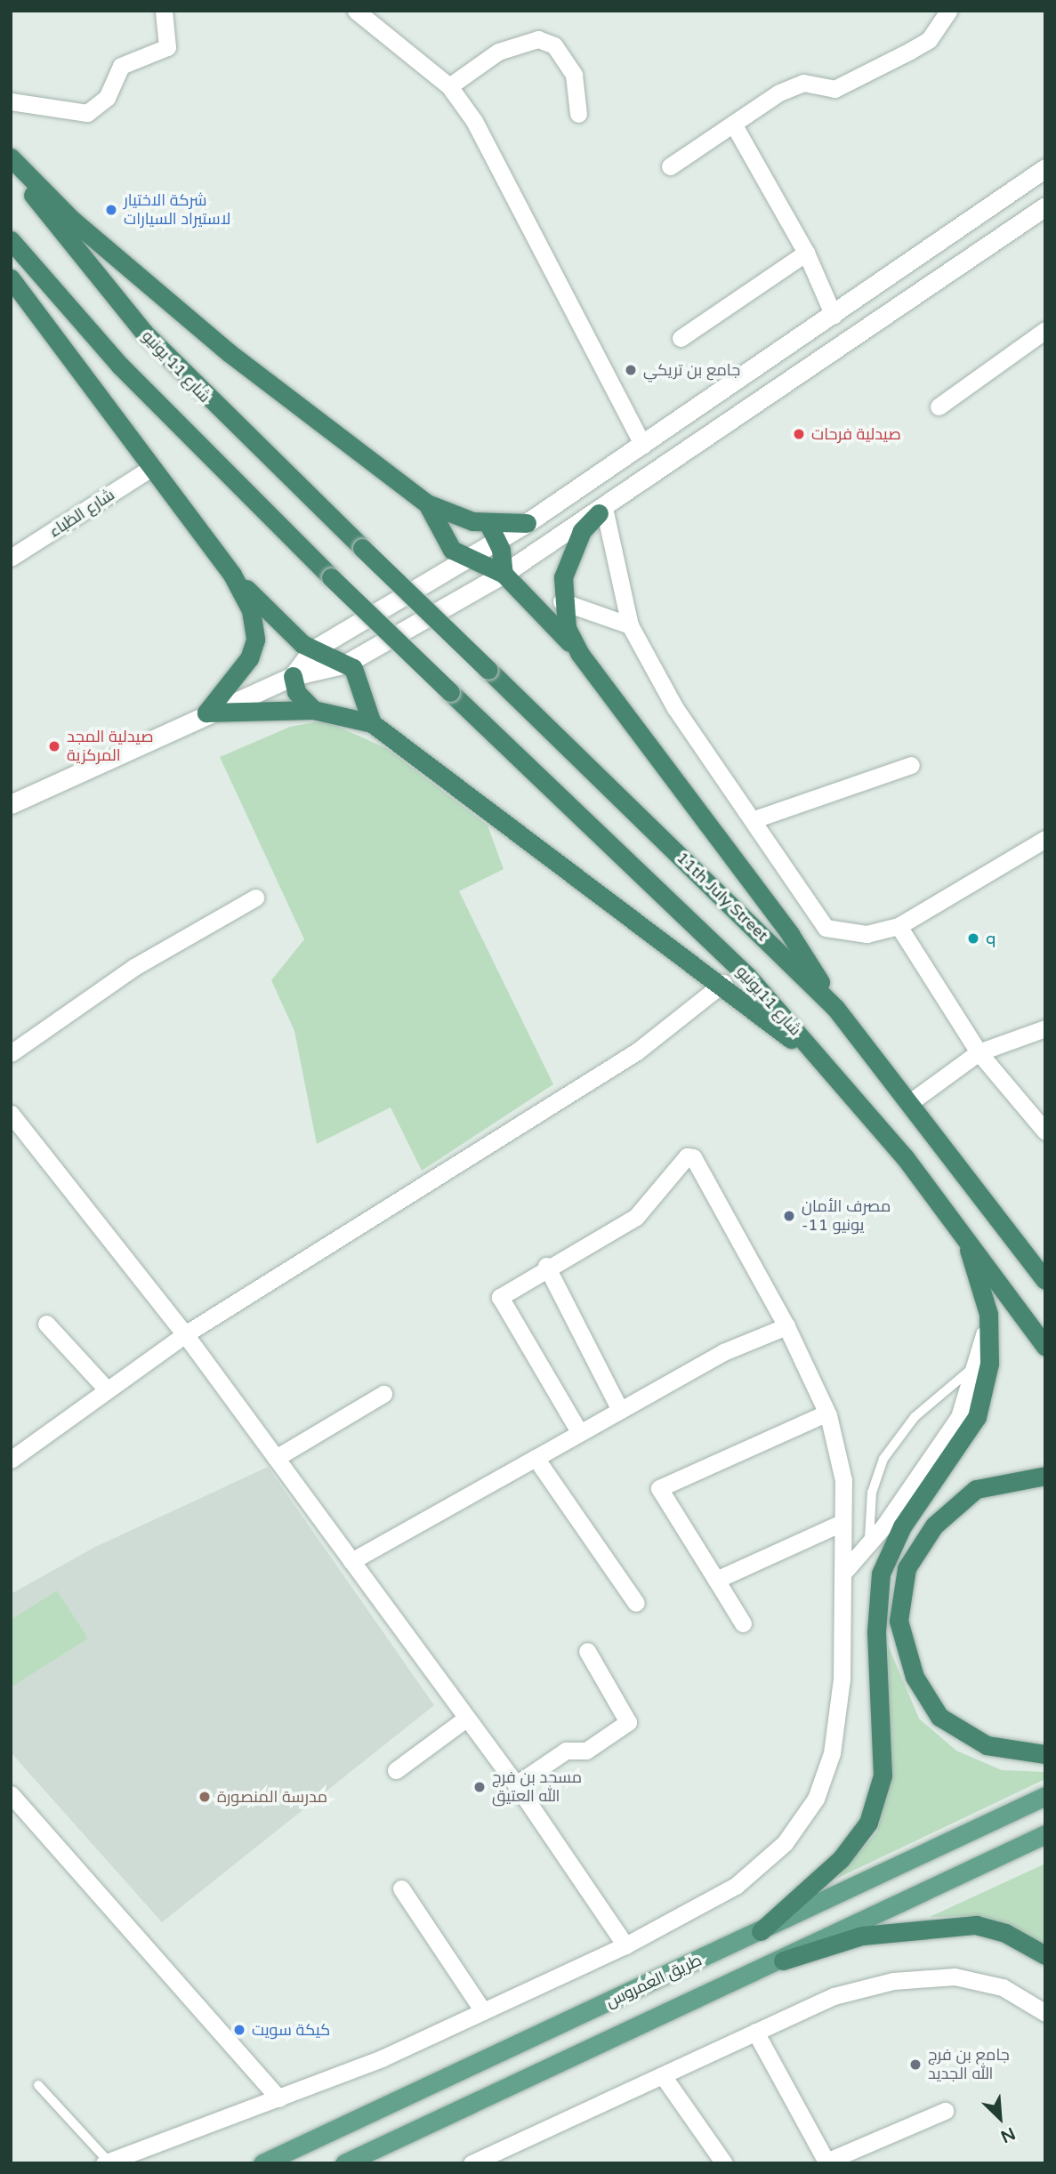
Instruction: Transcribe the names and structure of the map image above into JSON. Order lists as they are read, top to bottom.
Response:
{
  "streets": {
    "highway": ["شارع 11 يونيو", "11th July Street", "شارع 11يونيو"],
    "main road": ["طريق العمروس"],
    "street": ["شارع الظباء"]
  },
  "crossings": [
    ["شارع 11 يونيو", "11th July Street"]
  ],
  "places": [
    "شركة الاختيار لاستيراد السيارات",
    "جامع بن تريكي",
    "صيدلية فرحات",
    "صيدلية المجد المركزية",
    "q",
    "مصرف الأمان -11 يونيو",
    "مسجد بن فرج الله العتيق",
    "مدرسة المنصورة",
    "كيكة سويت",
    "جامع بن فرج الله الجديد"
  ],
  "north": "bottom right"
}
